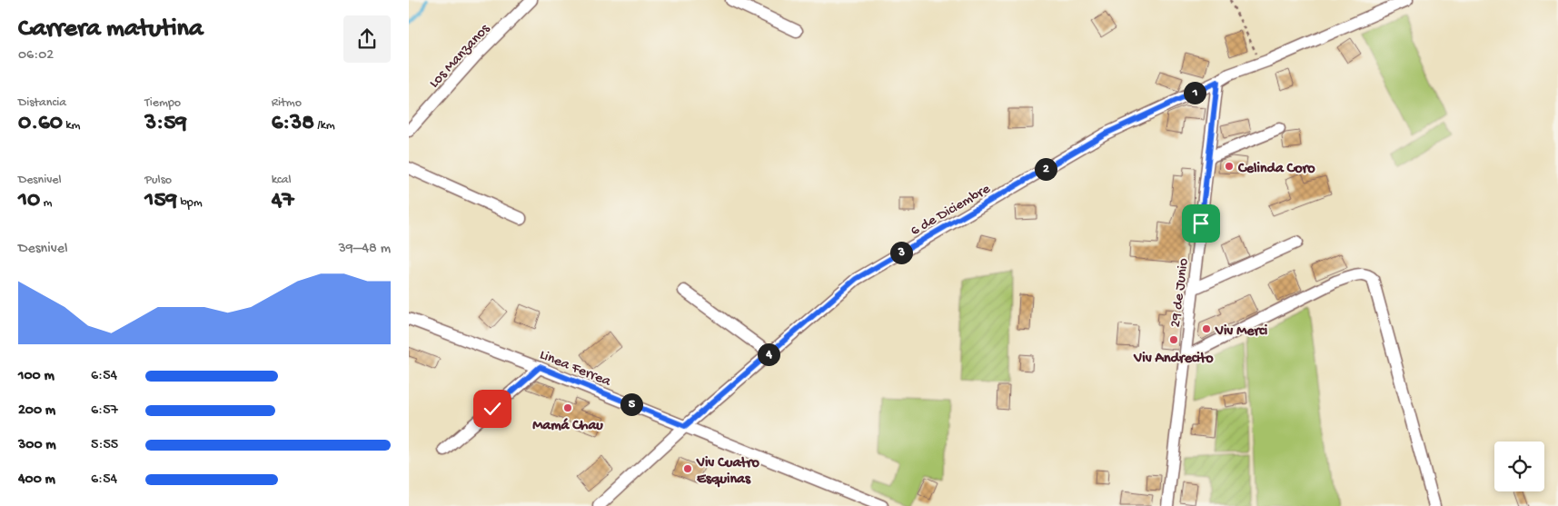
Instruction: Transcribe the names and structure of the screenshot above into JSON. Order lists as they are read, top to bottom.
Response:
{
  "streets": {
    "street": [
      "Los Manzanos",
      "6 de Diciembre",
      "29 de Junio",
      "Linea Ferrea"
    ]
  },
  "crossings": [
    ["6 de Diciembre", "29 de Junio"],
    ["6 de Diciembre", "Linea Ferrea"]
  ],
  "places": [
    "Celinda Coro",
    "Viv Merci",
    "Viv Andrecito",
    "Mamá Chau",
    "Viv Cuatro Esquinas"
  ],
  "page": {
    "heading": ["Carrera matutina", "06:02"],
    "stats": [
      ["Distancia", "0.60 km"],
      ["Tiempo", "3:59"],
      ["Ritmo", "6:38 /km"],
      ["Desnivel", "10 m"],
      ["Pulso", "159 bpm"],
      ["kcal", "47"]
    ],
    "pins": [
      "1",
      "2",
      "3",
      "4",
      "5"
    ],
    "chart": ["Desnivel", "39–48 m"],
    "list": [
      {
        "name": "100 m",
        "note": "6:54"
      },
      {
        "name": "200 m",
        "note": "6:57"
      },
      {
        "name": "300 m",
        "note": "5:55"
      },
      {
        "name": "400 m",
        "note": "6:54"
      }
    ]
  }
}
